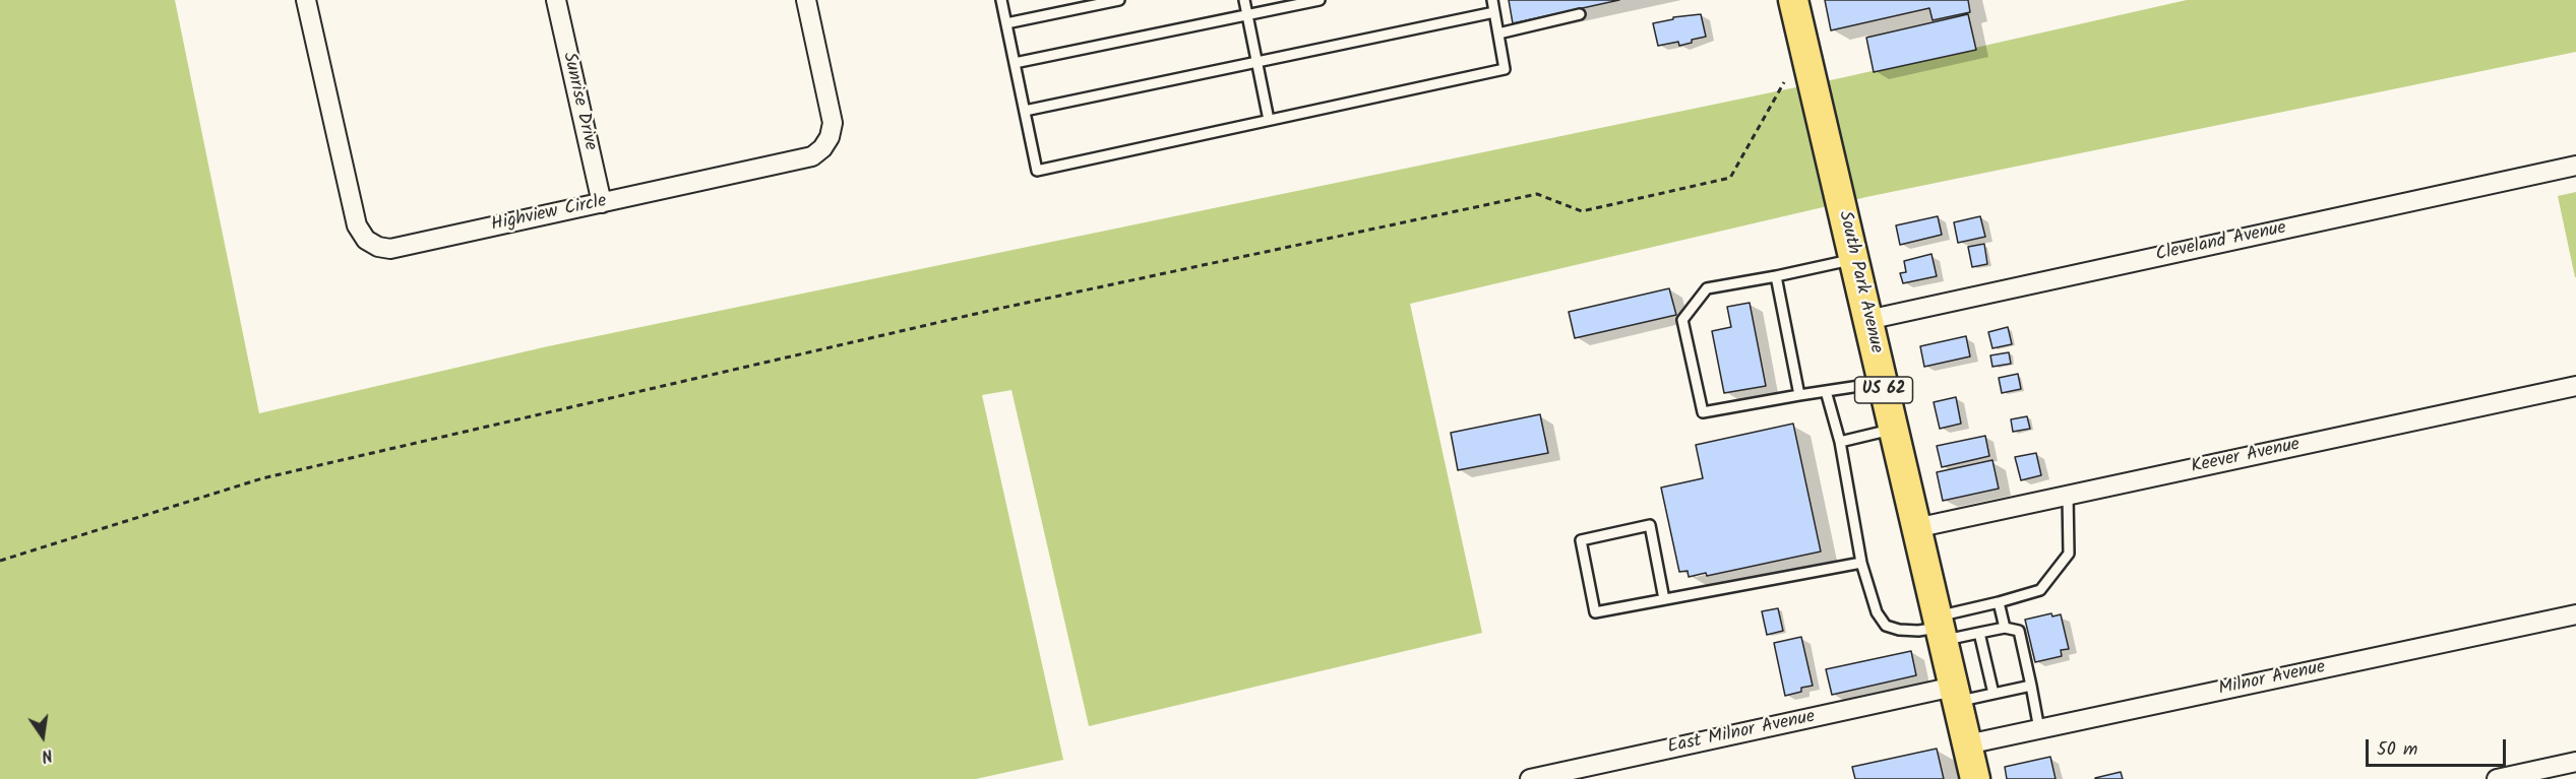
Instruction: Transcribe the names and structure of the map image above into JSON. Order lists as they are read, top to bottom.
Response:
{
  "streets": {
    "main road": ["South Park Avenue", "US 62"],
    "street": [
      "Sunrise Drive",
      "Highview Circle",
      "Cleveland Avenue",
      "Keever Avenue",
      "Milnor Avenue",
      "East Milnor Avenue"
    ]
  },
  "crossings": [
    ["Sunrise Drive", "Highview Circle"],
    ["Cleveland Avenue", "South Park Avenue"],
    ["South Park Avenue", "Keever Avenue"],
    ["South Park Avenue", "Milnor Avenue"],
    ["South Park Avenue", "East Milnor Avenue"]
  ],
  "scale_bar": "50 m",
  "north": "bottom"
}
